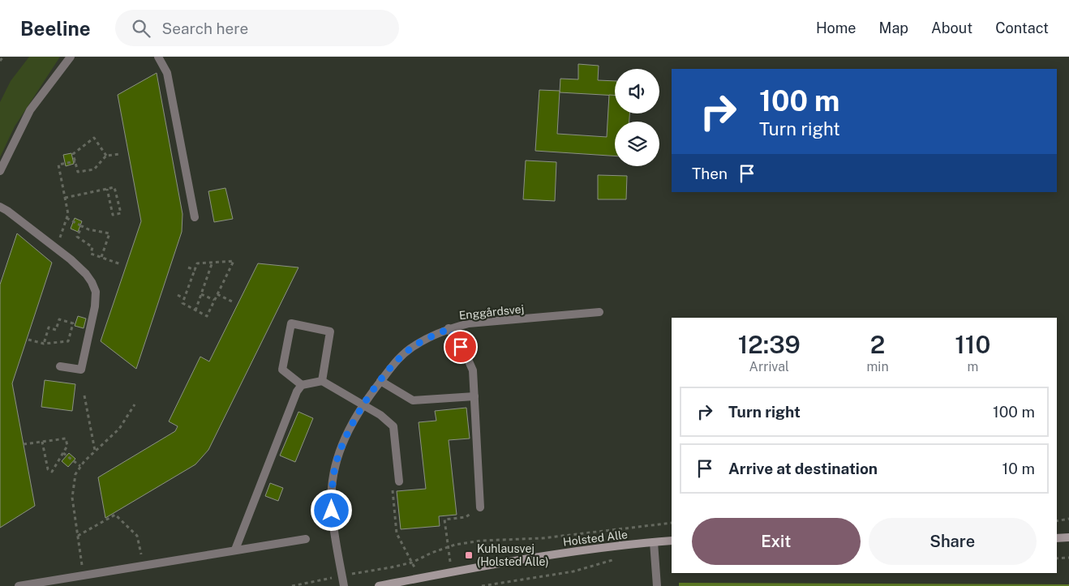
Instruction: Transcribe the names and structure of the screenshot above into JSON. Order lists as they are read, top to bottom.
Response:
{
  "streets": {
    "street": ["Enggårdsvej", "Holsted Alle"]
  },
  "places": {
    "transit": ["Kuhlausvej (Holsted Alle)"]
  },
  "page": {
    "header": "Beeline",
    "search": "Search here",
    "nav": [
      "Home",
      "Map",
      "About",
      "Contact"
    ],
    "turn": ["100 m", "Turn right"],
    "then": "Then",
    "eta": [
      "12:39",
      "Arrival",
      "2",
      "min",
      "110",
      "m"
    ],
    "list": [
      {
        "name": "Turn right",
        "value": "100 m"
      },
      {
        "name": "Arrive at destination",
        "value": "10 m"
      }
    ],
    "buttons": ["Exit", "Share"]
  }
}
